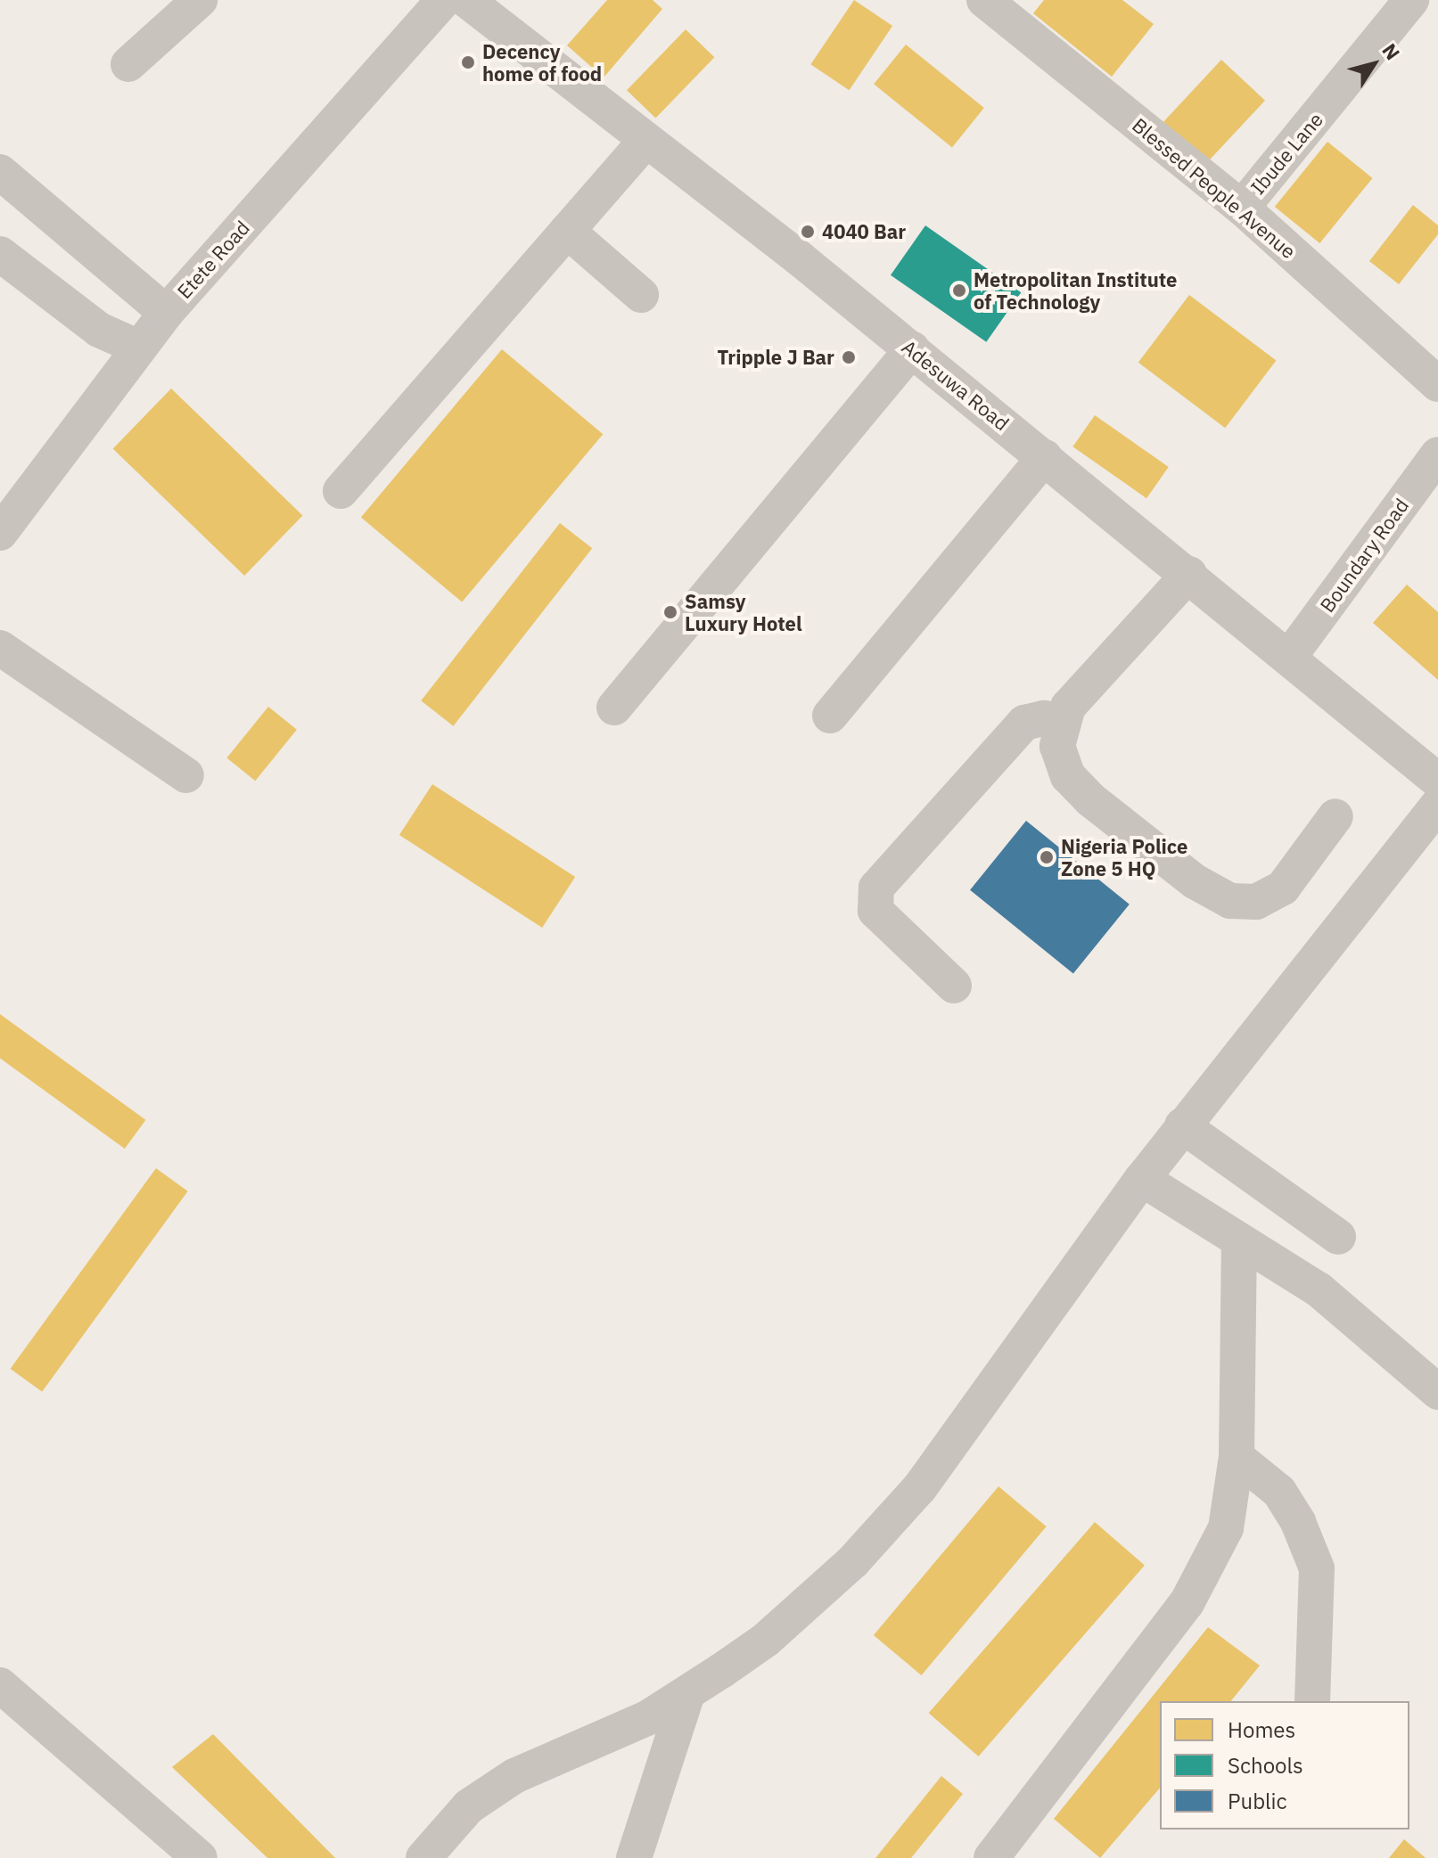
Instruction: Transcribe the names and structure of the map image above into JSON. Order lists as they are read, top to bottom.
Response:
{
  "streets": {
    "street": [
      "Ibude Lane",
      "Blessed People Avenue",
      "Etete Road",
      "Adesuwa Road",
      "Boundary Road"
    ]
  },
  "crossings": [
    ["Ibude Lane", "Blessed People Avenue"],
    ["Adesuwa Road", "Boundary Road"]
  ],
  "places": [
    "Decency home of food",
    "4040 Bar",
    "Metropolitan Institute of Technology",
    "Tripple J Bar",
    "Samsy Luxury Hotel",
    "Nigeria Police Zone 5 HQ"
  ],
  "legend": ["Homes", "Schools", "Public"],
  "north": "top right"
}
